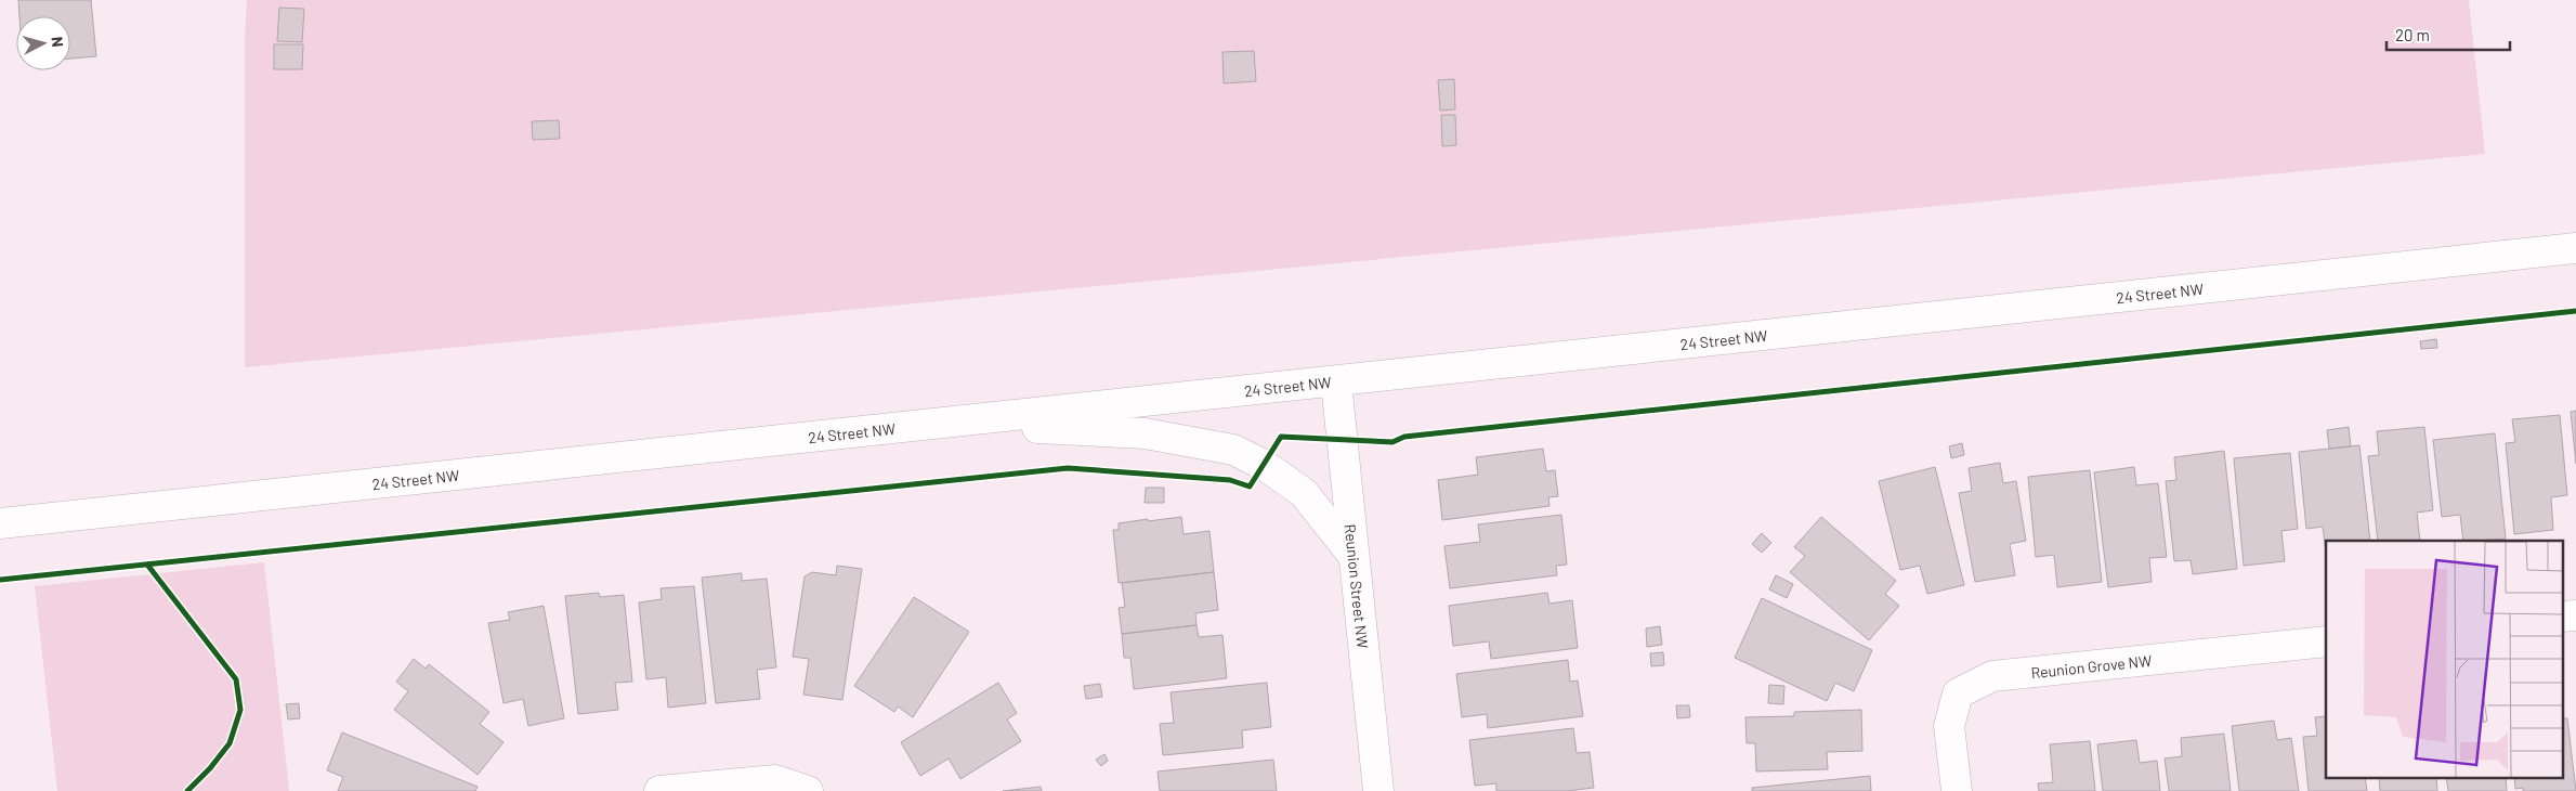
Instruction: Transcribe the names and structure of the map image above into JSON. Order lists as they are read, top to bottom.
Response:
{
  "streets": {
    "street": ["24 Street NW", "Reunion Street NW", "Reunion Grove NW"]
  },
  "crossings": [
    ["24 Street NW", "Reunion Street NW"]
  ],
  "scale_bar": "20 m",
  "north": "right"
}
